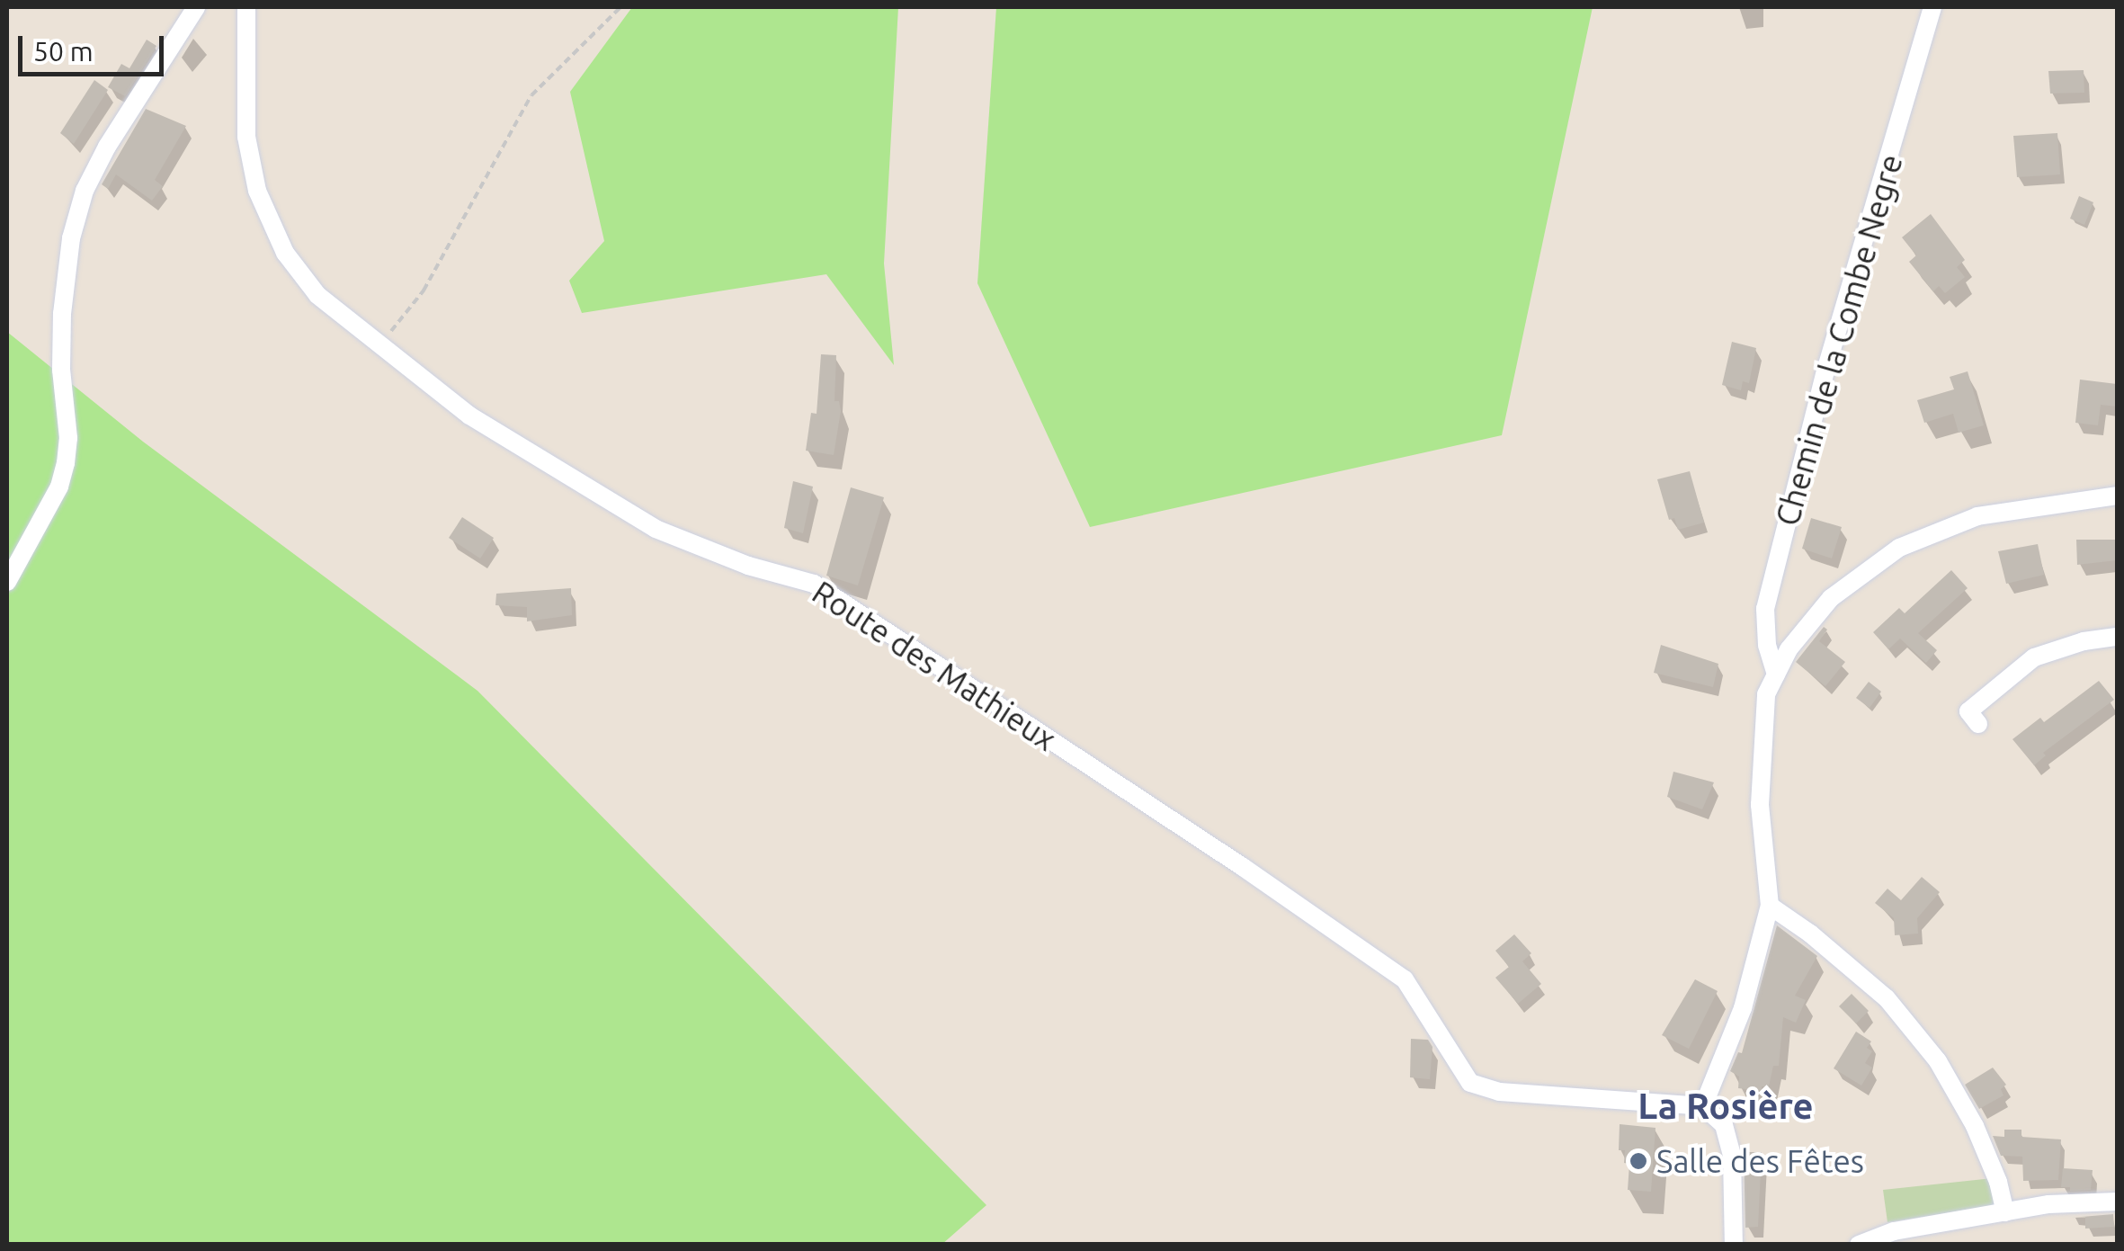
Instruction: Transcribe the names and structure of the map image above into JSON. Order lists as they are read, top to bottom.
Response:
{
  "streets": {
    "street": ["Chemin de la Combe Negre", "Route des Mathieux"]
  },
  "districts": ["La Rosière"],
  "places": ["Salle des Fêtes"],
  "scale_bar": "50 m"
}
